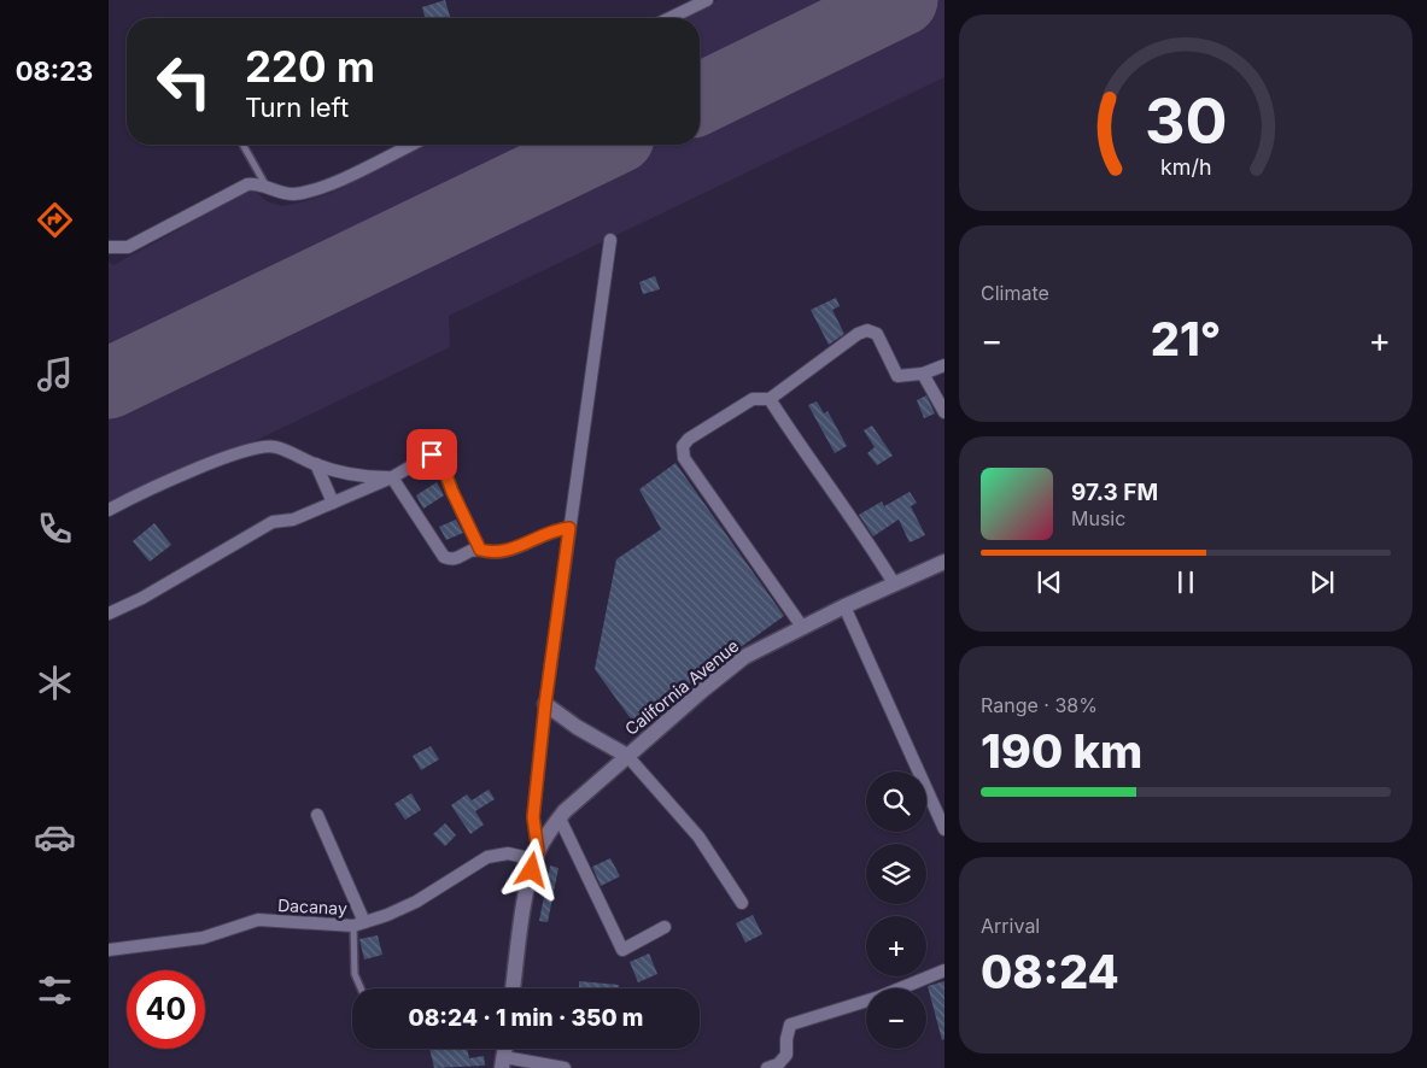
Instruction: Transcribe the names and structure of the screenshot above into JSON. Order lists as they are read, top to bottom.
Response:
{
  "streets": {
    "street": ["California Avenue", "Dacanay"]
  },
  "crossings": [
    ["California Avenue", "Dacanay"]
  ],
  "page": {
    "tabs": "08:23",
    "turn": ["220 m", "Turn left"],
    "tile": [
      "Climate",
      ["Range · 38%", "190 km"],
      ["Arrival", "08:24"]
    ],
    "heat": ["−", "21°", "+"],
    "song": ["97.3 FM", "Music"],
    "map_buttons": ["+", "−"],
    "limit": "40",
    "trip": "08:24 · 1 min · 350 m",
    "gauge": ["30", "km/h"]
  }
}
